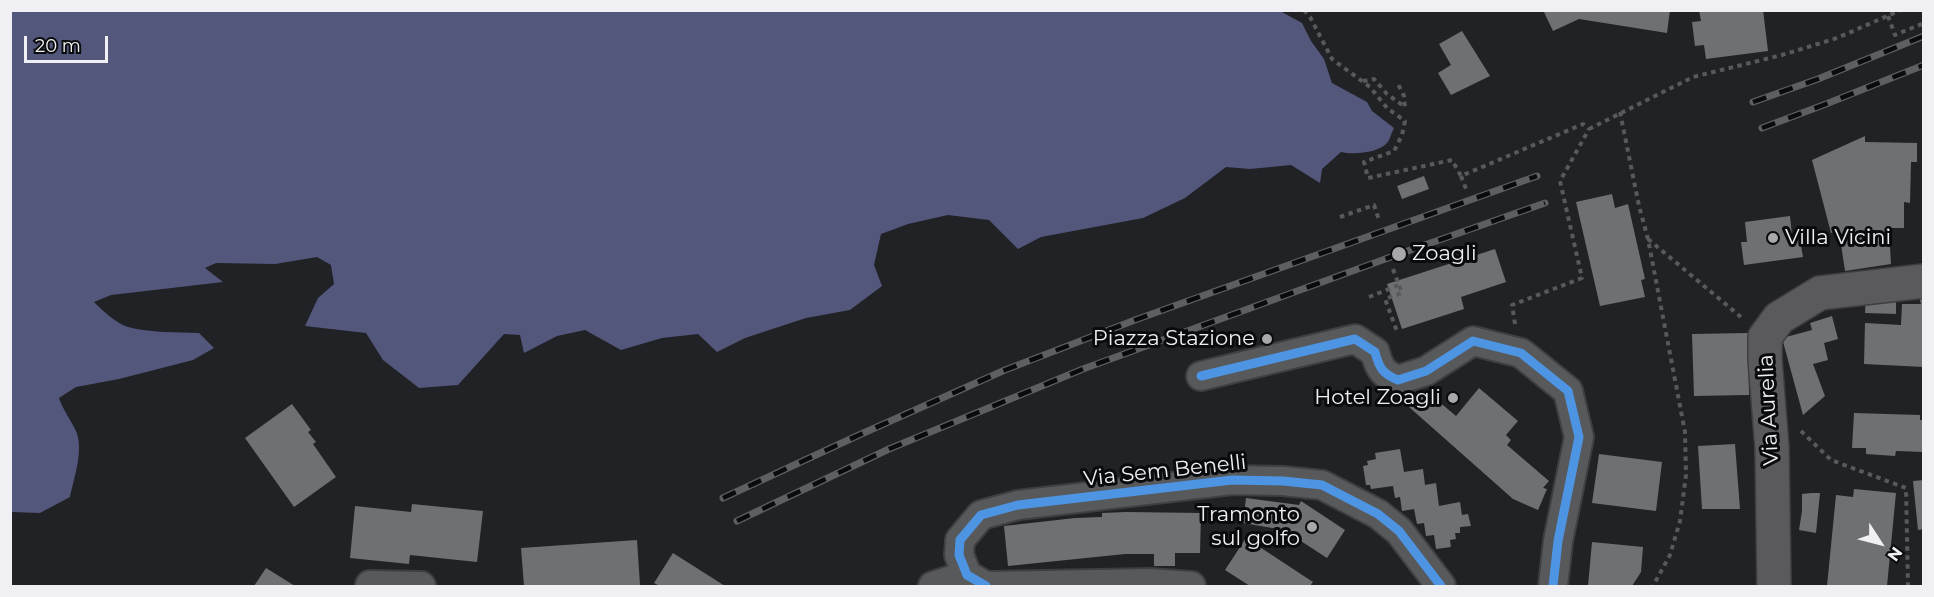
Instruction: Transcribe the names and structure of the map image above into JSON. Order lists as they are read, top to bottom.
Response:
{
  "streets": {
    "main road": ["Via Aurelia"],
    "street": ["Via Sem Benelli"]
  },
  "places": [
    "Villa Vicini",
    "Zoagli",
    "Piazza Stazione",
    "Hotel Zoagli",
    "Tramonto sul golfo"
  ],
  "scale_bar": "20 m",
  "north": "bottom right"
}
